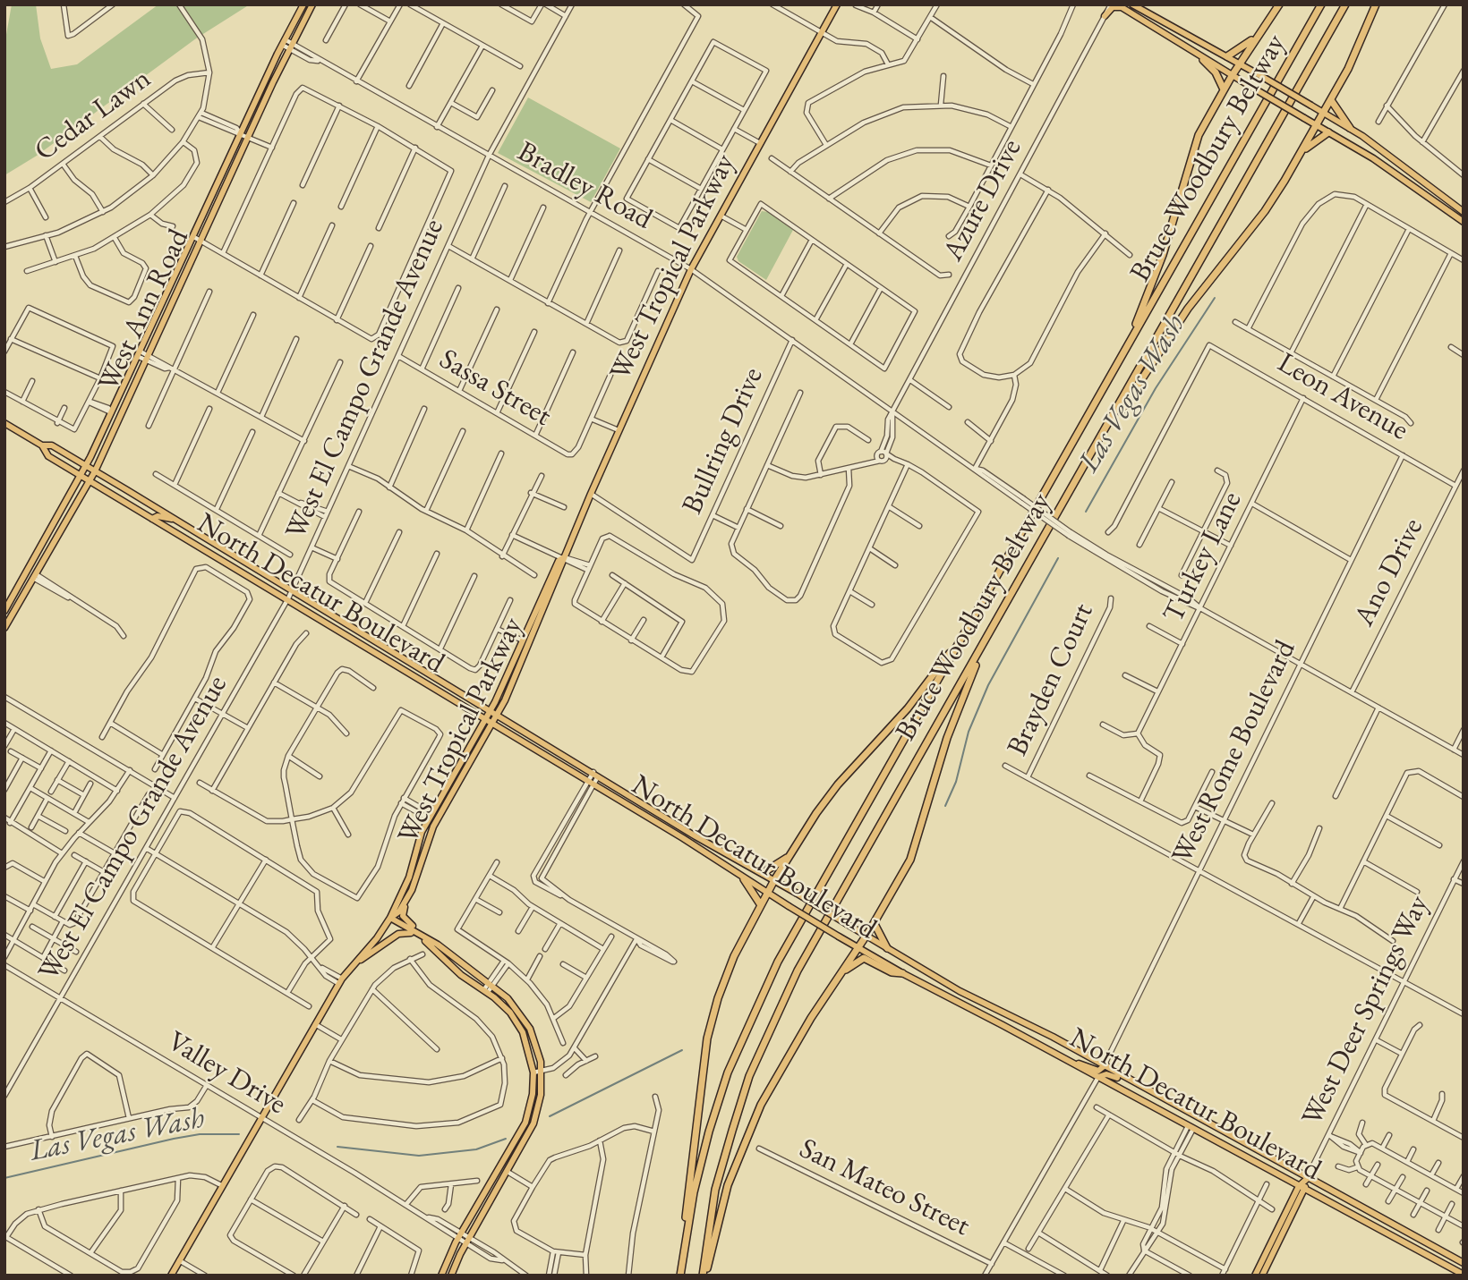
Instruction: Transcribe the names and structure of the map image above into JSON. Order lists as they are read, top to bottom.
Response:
{
  "streets": {
    "highway": ["Bruce Woodbury Beltway"],
    "main road": [
      "West Tropical Parkway",
      "West Ann Road",
      "North Decatur Boulevard",
      "West Deer Springs Way"
    ],
    "street": [
      "Cedar Lawn",
      "Bradley Road",
      "Azure Drive",
      "West El Campo Grande Avenue",
      "Sassa Street",
      "Leon Avenue",
      "Bullring Drive",
      "Turkey Lane",
      "Ano Drive",
      "Brayden Court",
      "West Rome Boulevard",
      "Valley Drive",
      "San Mateo Street"
    ]
  },
  "crossings": [
    ["Bradley Road", "Azure Drive"],
    ["Bradley Road", "West Tropical Parkway"],
    ["Bradley Road", "West Ann Road"],
    ["Bradley Road", "West El Campo Grande Avenue"],
    ["Bradley Road", "Bullring Drive"],
    ["Bradley Road", "Turkey Lane"],
    ["Bradley Road", "Ano Drive"],
    ["Bradley Road", "West Rome Boulevard"],
    ["West Tropical Parkway", "Bullring Drive"],
    ["West Tropical Parkway", "North Decatur Boulevard"],
    ["West Tropical Parkway", "Valley Drive"],
    ["West Ann Road", "North Decatur Boulevard"],
    ["West El Campo Grande Avenue", "Sassa Street"],
    ["West El Campo Grande Avenue", "North Decatur Boulevard"],
    ["West El Campo Grande Avenue", "Valley Drive"],
    ["Leon Avenue", "Turkey Lane"],
    ["Leon Avenue", "Ano Drive"],
    ["Leon Avenue", "West Rome Boulevard"],
    ["North Decatur Boulevard", "West Rome Boulevard"],
    ["North Decatur Boulevard", "West Deer Springs Way"]
  ],
  "water": ["Las Vegas Wash"]
}
